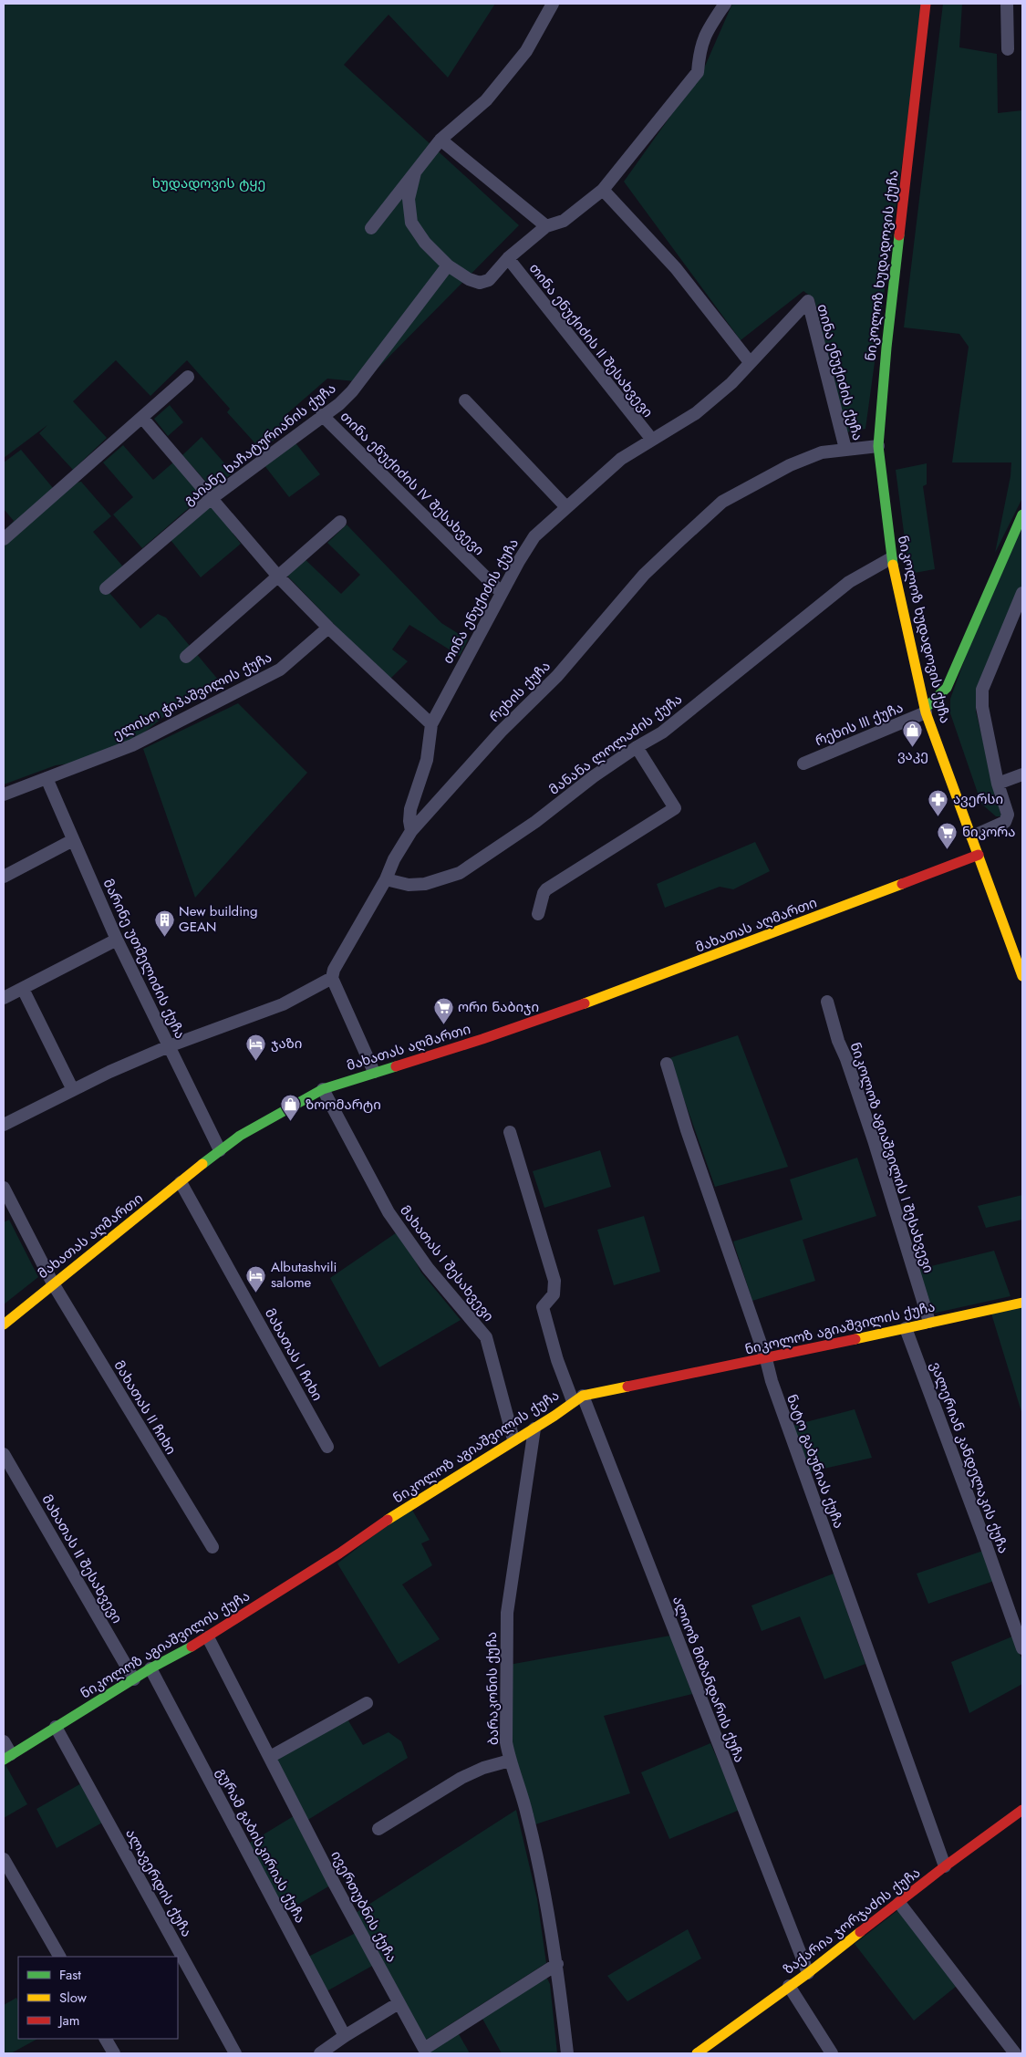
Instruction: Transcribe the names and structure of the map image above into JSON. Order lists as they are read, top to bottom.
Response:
{
  "streets": {
    "main road": [
      "ნიკოლოზ ხუდადოვის ქუჩა",
      "მახათას აღმართი",
      "ნიკოლოზ აგიაშვილის ქუჩა",
      "ზაქარია ჯორჯაძის ქუჩა"
    ],
    "street": [
      "თინა ენუქიძის II შესახვევი",
      "თინა ენუქიძის ქუჩა",
      "გაიანე ხაჩატურიანის ქუჩა",
      "თინა ენუქიძის IV შესახვევი",
      "რეხის ქუჩა",
      "ელისო ჭიპაშვილის ქუჩა",
      "რეხის III ქუჩა",
      "მანანა ლოლაძის ქუჩა",
      "მარინე უთმელიძის ქუჩა",
      "ნიკოლოზ აგიაშვილის I შესახვევი",
      "მახათას I შესახვევი",
      "მახათას I ჩიხი",
      "მახათას II ჩიხი",
      "ვალერიან კანდელაკის ქუჩა",
      "ნატო გაბუნიას ქუჩა",
      "მახათას II შესახვევი",
      "ალიოზ მიზანდარის ქუჩა",
      "ბარაკონის ქუჩა",
      "გურამ გაბისკირიას ქუჩა",
      "ალავერდის ქუჩა",
      "ივერთუბნის ქუჩა"
    ]
  },
  "crossings": [
    ["ნიკოლოზ ხუდადოვის ქუჩა", "რეხის ქუჩა"],
    ["ნიკოლოზ ხუდადოვის ქუჩა", "რეხის III ქუჩა"],
    ["ნიკოლოზ ხუდადოვის ქუჩა", "მანანა ლოლაძის ქუჩა"],
    ["ნიკოლოზ ხუდადოვის ქუჩა", "მახათას აღმართი"],
    ["თინა ენუქიძის II შესახვევი", "თინა ენუქიძის ქუჩა"],
    ["თინა ენუქიძის ქუჩა", "თინა ენუქიძის IV შესახვევი"],
    ["თინა ენუქიძის ქუჩა", "რეხის ქუჩა"],
    ["გაიანე ხაჩატურიანის ქუჩა", "თინა ენუქიძის IV შესახვევი"],
    ["რეხის ქუჩა", "მანანა ლოლაძის ქუჩა"],
    ["ელისო ჭიპაშვილის ქუჩა", "მარინე უთმელიძის ქუჩა"],
    ["მახათას აღმართი", "მარინე უთმელიძის ქუჩა"],
    ["მახათას აღმართი", "მახათას I შესახვევი"],
    ["მახათას აღმართი", "მახათას I ჩიხი"],
    ["მახათას აღმართი", "მახათას II ჩიხი"],
    ["ნიკოლოზ აგიაშვილის I შესახვევი", "ნიკოლოზ აგიაშვილის ქუჩა"],
    ["მახათას I შესახვევი", "ნიკოლოზ აგიაშვილის ქუჩა"],
    ["ნიკოლოზ აგიაშვილის ქუჩა", "ვალერიან კანდელაკის ქუჩა"],
    ["ნიკოლოზ აგიაშვილის ქუჩა", "ნატო გაბუნიას ქუჩა"],
    ["ნიკოლოზ აგიაშვილის ქუჩა", "მახათას II შესახვევი"],
    ["ნიკოლოზ აგიაშვილის ქუჩა", "ალიოზ მიზანდარის ქუჩა"],
    ["ნიკოლოზ აგიაშვილის ქუჩა", "ბარაკონის ქუჩა"],
    ["ნიკოლოზ აგიაშვილის ქუჩა", "გურამ გაბისკირიას ქუჩა"],
    ["ნიკოლოზ აგიაშვილის ქუჩა", "ალავერდის ქუჩა"],
    ["ნიკოლოზ აგიაშვილის ქუჩა", "ივერთუბნის ქუჩა"],
    ["ნატო გაბუნიას ქუჩა", "ზაქარია ჯორჯაძის ქუჩა"],
    ["ალიოზ მიზანდარის ქუჩა", "ზაქარია ჯორჯაძის ქუჩა"],
    ["ბარაკონის ქუჩა", "ივერთუბნის ქუჩა"]
  ],
  "parks": ["ხუდადოვის ტყე"],
  "places": {
    "shop": ["ვაკე", "ზოომარტი"],
    "pharmacy": ["ავერსი"],
    "supermarket": ["ნიკორა", "ორი ნაბიჯი"],
    "building": ["New building GEAN"],
    "hotel": ["ჯაზი", "Albutashvili salome"]
  },
  "legend": ["Fast", "Slow", "Jam"]
}
